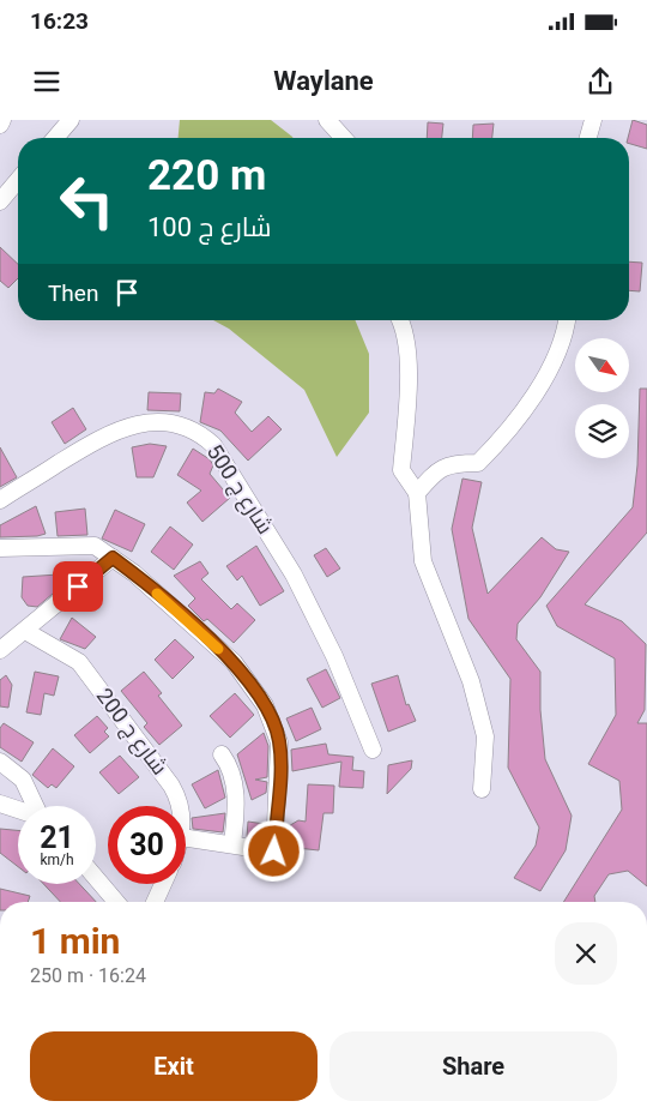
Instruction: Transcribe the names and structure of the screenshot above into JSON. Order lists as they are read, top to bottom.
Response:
{
  "streets": {
    "street": ["شارع ج 500", "شارع ج 200"]
  },
  "north": "bottom right",
  "page": {
    "status": "16:23",
    "header": "Waylane",
    "turn": ["220 m", "شارع ج 100"],
    "then": "Then",
    "speed": "21 km/h",
    "limit": "30",
    "heading": ["1 min", "250 m · 16:24"],
    "buttons": ["Exit", "Share"]
  }
}
